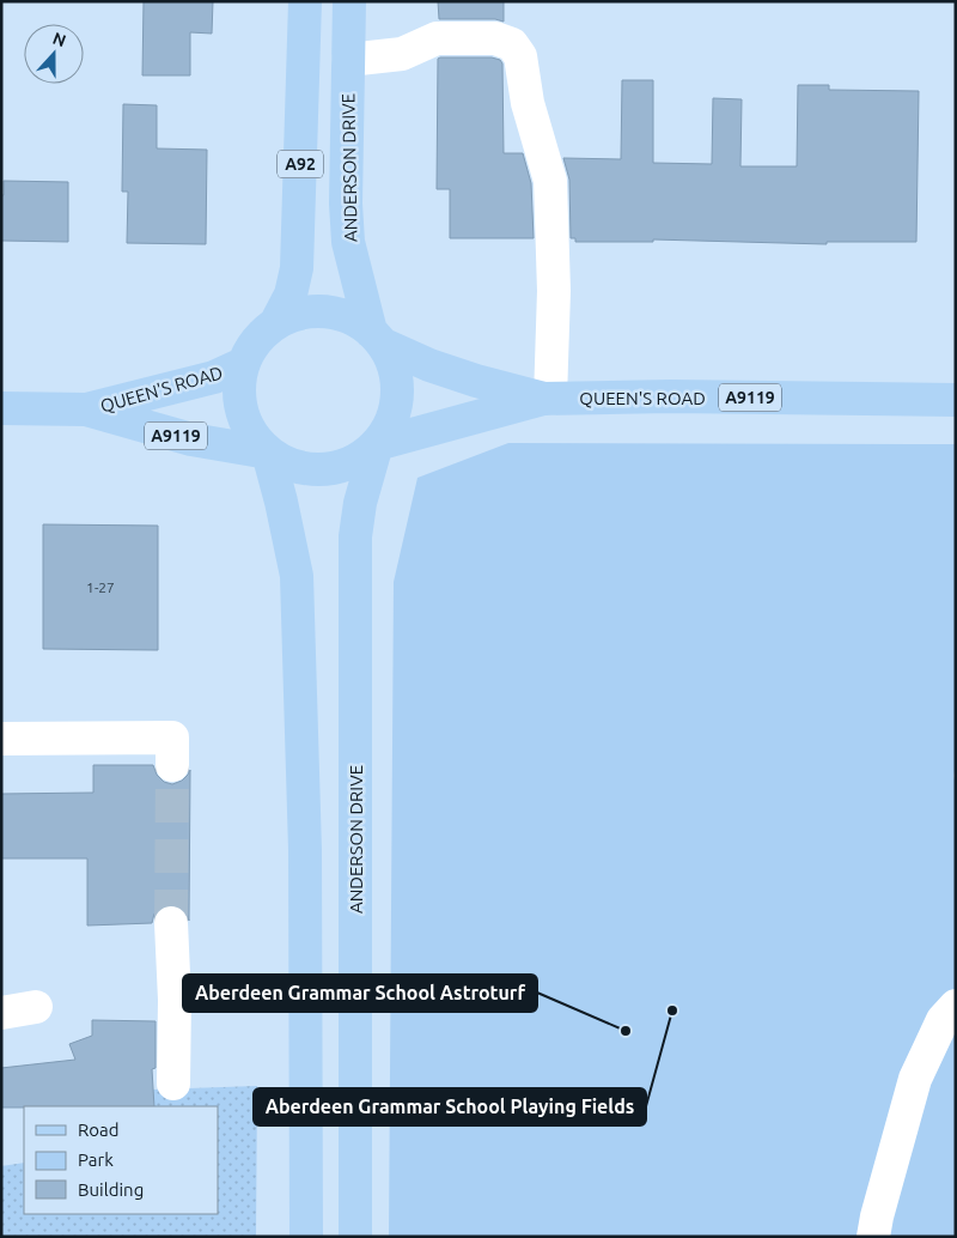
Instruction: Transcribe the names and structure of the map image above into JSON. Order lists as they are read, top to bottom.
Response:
{
  "streets": {
    "main road": [
      "A92",
      "ANDERSON DRIVE",
      "QUEEN'S ROAD",
      "A9119"
    ]
  },
  "crossings": [
    ["A92", "ANDERSON DRIVE"],
    ["A92", "QUEEN'S ROAD"],
    ["ANDERSON DRIVE", "QUEEN'S ROAD"],
    ["QUEEN'S ROAD", "A9119"]
  ],
  "places": ["Aberdeen Grammar School Playing Fields", "Aberdeen Grammar School Astroturf"],
  "house_numbers": ["1-27"],
  "legend": ["Road", "Park", "Building"],
  "north": "top"
}
